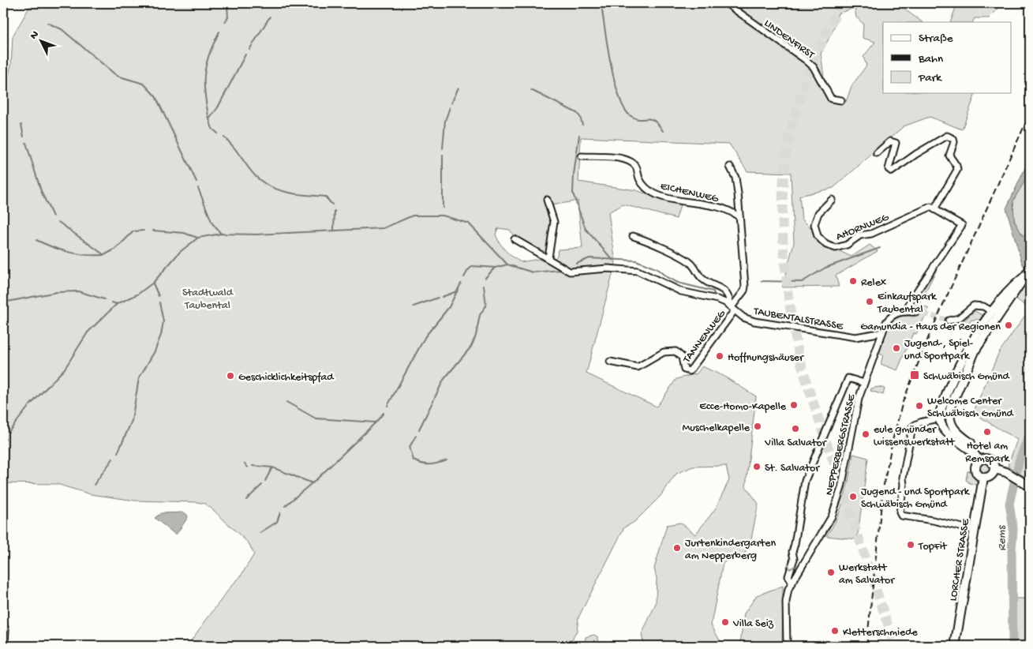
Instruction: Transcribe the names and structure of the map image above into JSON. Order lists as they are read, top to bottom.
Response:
{
  "streets": {
    "main road": ["LORCHER STRASSE"],
    "street": [
      "LINDENFIRST",
      "EICHENWEG",
      "AHORNWEG",
      "TAUBENTALSTRASSE",
      "TANNENWEG",
      "NEPPERBERGSTRASSE"
    ]
  },
  "crossings": [
    ["TAUBENTALSTRASSE", "TANNENWEG"],
    ["TAUBENTALSTRASSE", "NEPPERBERGSTRASSE"]
  ],
  "water": ["Rems"],
  "parks": ["Stadtwald Taubental"],
  "places": {
    "other": [
      "Relex",
      "Einkaufspark Taubental",
      "Gamundia - Haus der Regionen",
      "Jugend-, Spiel- und Sportpark",
      "Hoffnungshäuser",
      "Geschicklichkeitspfad",
      "Ecce-Homo-Kapelle",
      "Welcome Center Schwäbisch Gmünd",
      "Muschelkapelle",
      "Villa Salvator",
      "Hotel am Remspark",
      "eule gmünder wissenswerkstatt",
      "St. Salvator",
      "Jugend - und Sportpark Schwäbisch Gmünd",
      "TopFit",
      "Jurtenkindergarten am Nepperberg",
      "Werkstatt am Salvator",
      "Villa Seiz",
      "Kletterschmiede"
    ],
    "transit": ["Schwäbisch Gmünd"]
  },
  "legend": ["Straße", "Bahn", "Park"],
  "north": "top left"
}
